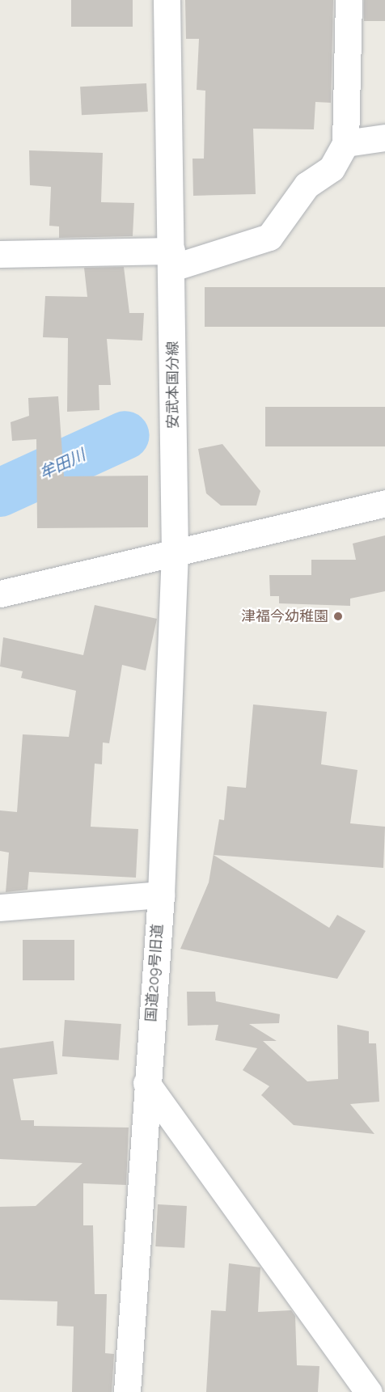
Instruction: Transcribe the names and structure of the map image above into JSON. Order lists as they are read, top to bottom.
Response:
{
  "streets": {
    "street": ["安武本国分線", "国道209号旧道"]
  },
  "crossings": [
    ["安武本国分線", "国道209号旧道"]
  ],
  "water": ["牟田川"],
  "places": ["津福今幼稚園"]
}
